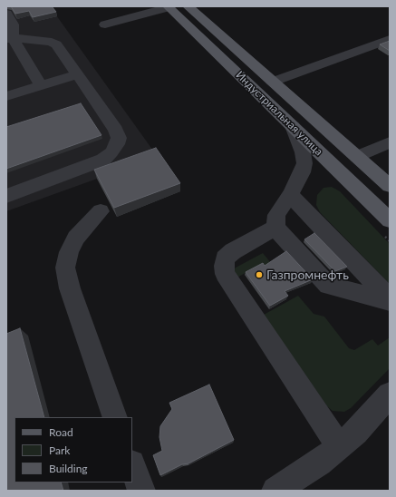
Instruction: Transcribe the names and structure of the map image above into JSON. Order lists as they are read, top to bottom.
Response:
{
  "streets": {
    "main road": ["Индустриальная улица"]
  },
  "places": ["Газпромнефть"],
  "legend": ["Road", "Park", "Building"]
}
